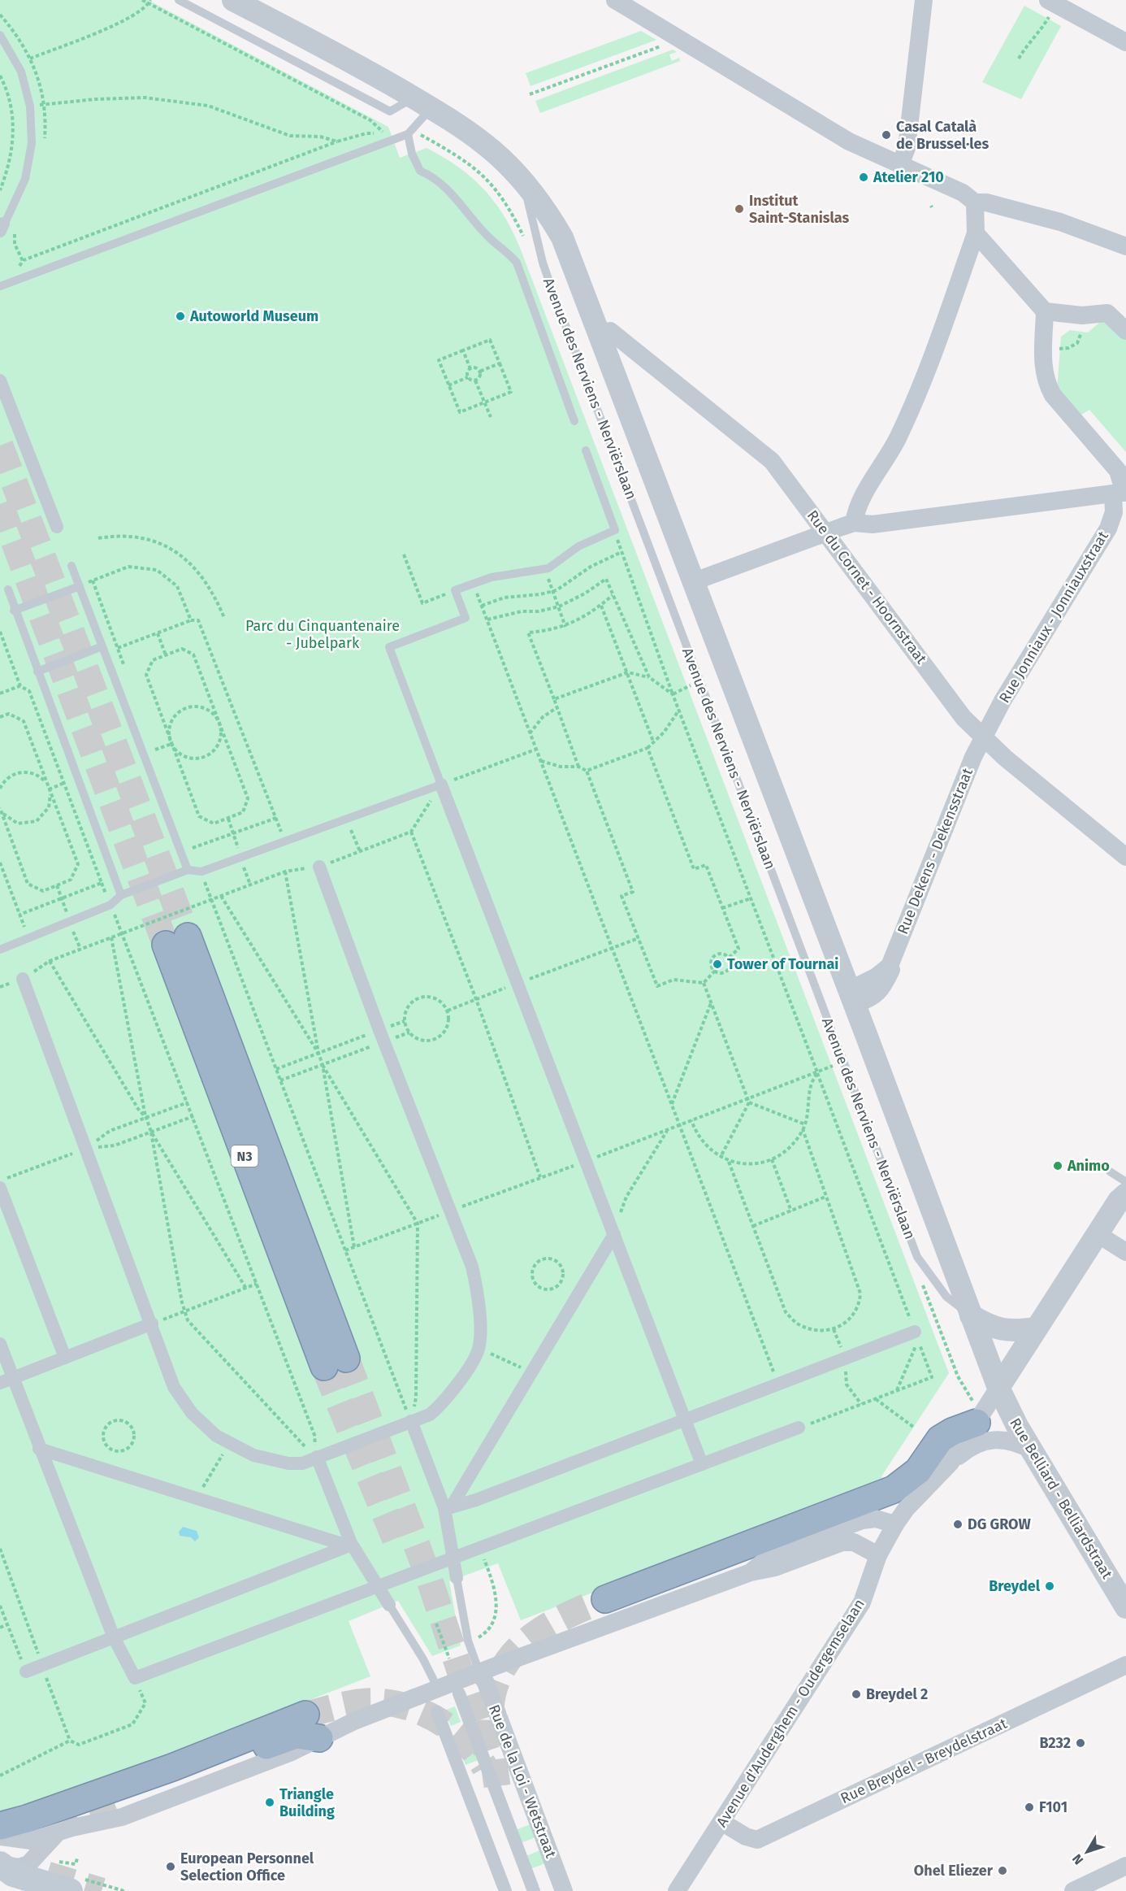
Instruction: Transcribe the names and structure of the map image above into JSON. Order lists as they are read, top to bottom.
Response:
{
  "streets": {
    "highway": ["N3"],
    "street": [
      "Avenue des Nerviens - Nerviërslaan",
      "Rue du Cornet - Hoornstraat",
      "Rue Jonniaux - Jonniauxstraat",
      "Rue Dekens - Dekensstraat",
      "Rue Belliard - Belliardstraat",
      "Avenue d'Auderghem - Oudergemselaan",
      "Rue Breydel - Breydelstraat",
      "Rue de la Loi - Wetstraat"
    ]
  },
  "crossings": [
    ["Avenue des Nerviens - Nerviërslaan", "Rue du Cornet - Hoornstraat"],
    ["Avenue des Nerviens - Nerviërslaan", "Rue Dekens - Dekensstraat"],
    ["Avenue des Nerviens - Nerviërslaan", "Rue Belliard - Belliardstraat"],
    ["Avenue des Nerviens - Nerviërslaan", "Avenue d'Auderghem - Oudergemselaan"],
    ["Rue du Cornet - Hoornstraat", "Rue Jonniaux - Jonniauxstraat"],
    ["Rue du Cornet - Hoornstraat", "Rue Dekens - Dekensstraat"],
    ["Rue Jonniaux - Jonniauxstraat", "Rue Dekens - Dekensstraat"],
    ["Rue Belliard - Belliardstraat", "Avenue d'Auderghem - Oudergemselaan"],
    ["Avenue d'Auderghem - Oudergemselaan", "Rue Breydel - Breydelstraat"]
  ],
  "parks": ["Parc du Cinquantenaire - Jubelpark"],
  "places": [
    "Casal Català de Brussel·les",
    "Atelier 210",
    "Institut Saint-Stanislas",
    "Autoworld Museum",
    "Tower of Tournai",
    "Animo",
    "DG GROW",
    "Breydel",
    "Breydel 2",
    "B232",
    "Triangle Building",
    "F101",
    "European Personnel Selection Office",
    "Ohel Eliezer"
  ],
  "north": "bottom left"
}
